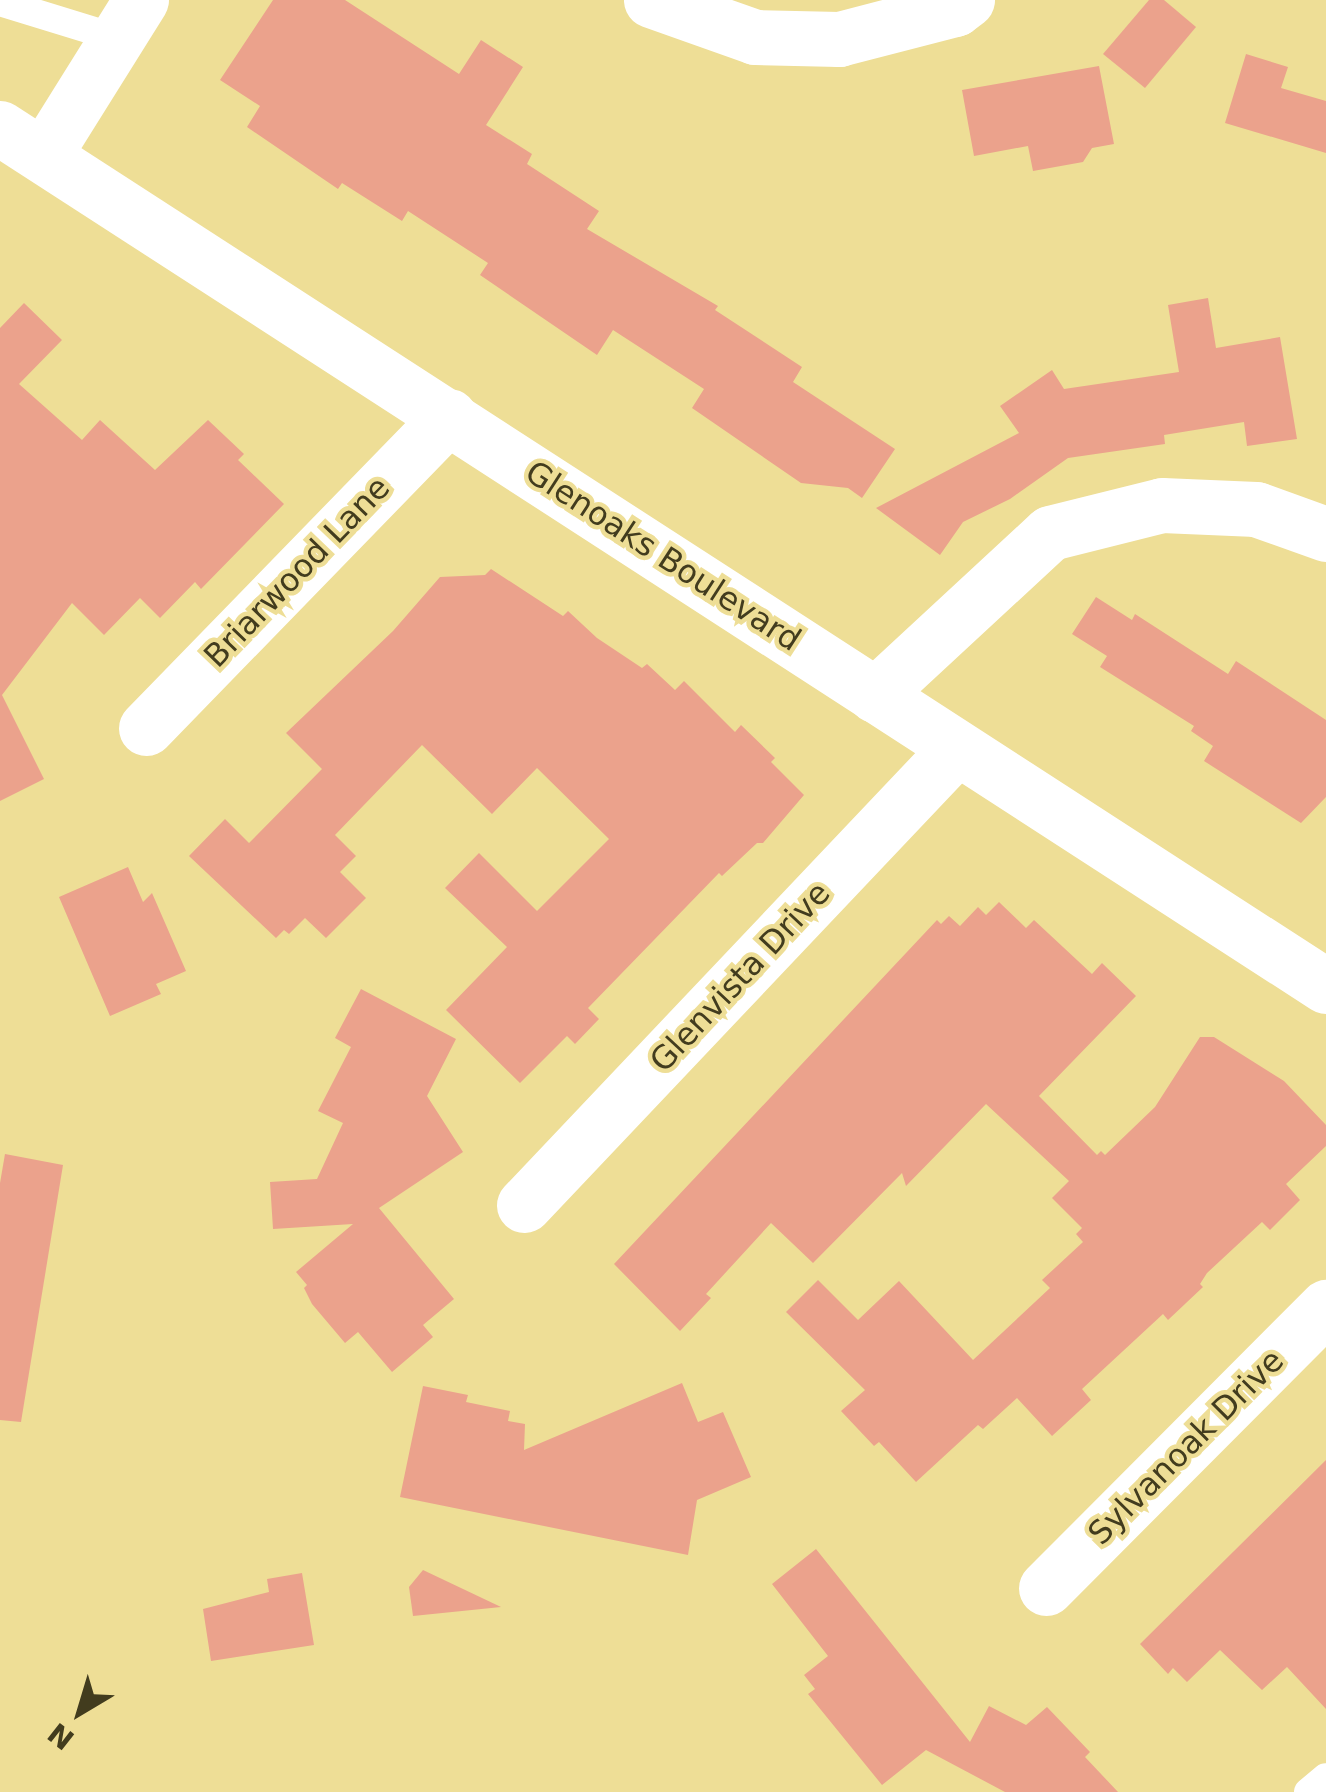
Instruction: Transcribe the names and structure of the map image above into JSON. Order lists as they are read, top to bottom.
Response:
{
  "streets": {
    "street": [
      "Glenoaks Boulevard",
      "Briarwood Lane",
      "Glenvista Drive",
      "Sylvanoak Drive"
    ]
  },
  "crossings": [
    ["Glenoaks Boulevard", "Briarwood Lane"],
    ["Glenoaks Boulevard", "Glenvista Drive"]
  ],
  "north": "bottom left"
}
